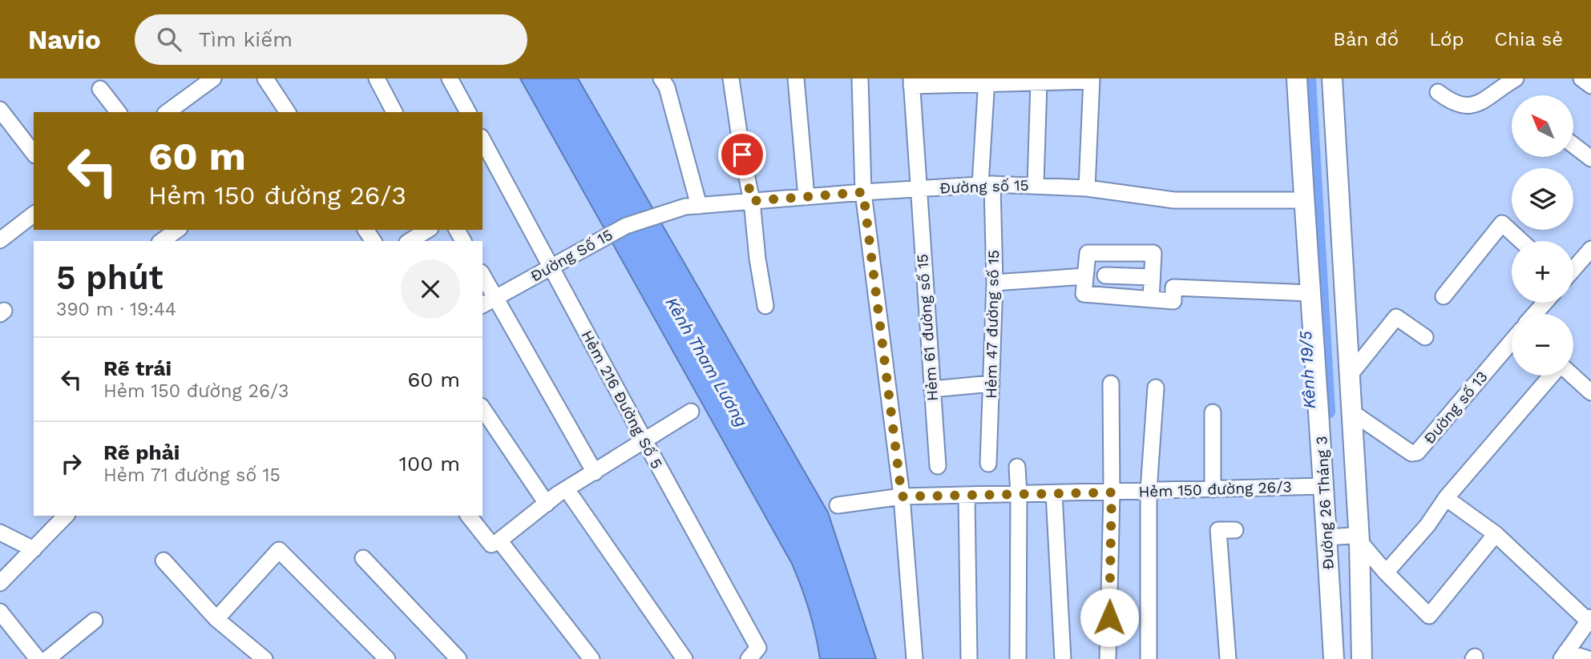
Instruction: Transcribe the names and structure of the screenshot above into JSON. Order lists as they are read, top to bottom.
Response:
{
  "streets": {
    "street": [
      "Đường số 15",
      "Đường Số 15",
      "Hẻm 47 đường số 15",
      "Hẻm 61 đường số 15",
      "Hẻm 216 Đường Số 5",
      "Đường số 13",
      "Hẻm 150 đường 26/3",
      "Đường 26 Tháng 3"
    ]
  },
  "crossings": [
    ["Đường số 15", "Đường Số 15"],
    ["Đường số 15", "Hẻm 47 đường số 15"],
    ["Đường số 15", "Hẻm 61 đường số 15"],
    ["Đường số 15", "Đường 26 Tháng 3"],
    ["Đường Số 15", "Hẻm 216 Đường Số 5"],
    ["Đường số 13", "Đường 26 Tháng 3"],
    ["Hẻm 150 đường 26/3", "Đường 26 Tháng 3"]
  ],
  "water": ["Kênh Tham Lương", "Kênh 19/5"],
  "north": "top left",
  "page": {
    "header": "Navio",
    "search": "Tìm kiếm",
    "nav": ["Bản đồ", "Lớp", "Chia sẻ"],
    "map_buttons": ["+", "−"],
    "turn": ["60 m", "Hẻm 150 đường 26/3"],
    "heading": ["5 phút", "390 m · 19:44"],
    "list": [
      {
        "name": "Rẽ trái",
        "note": "Hẻm 150 đường 26/3",
        "value": "60 m"
      },
      {
        "name": "Rẽ phải",
        "note": "Hẻm 71 đường số 15",
        "value": "100 m"
      }
    ]
  }
}
